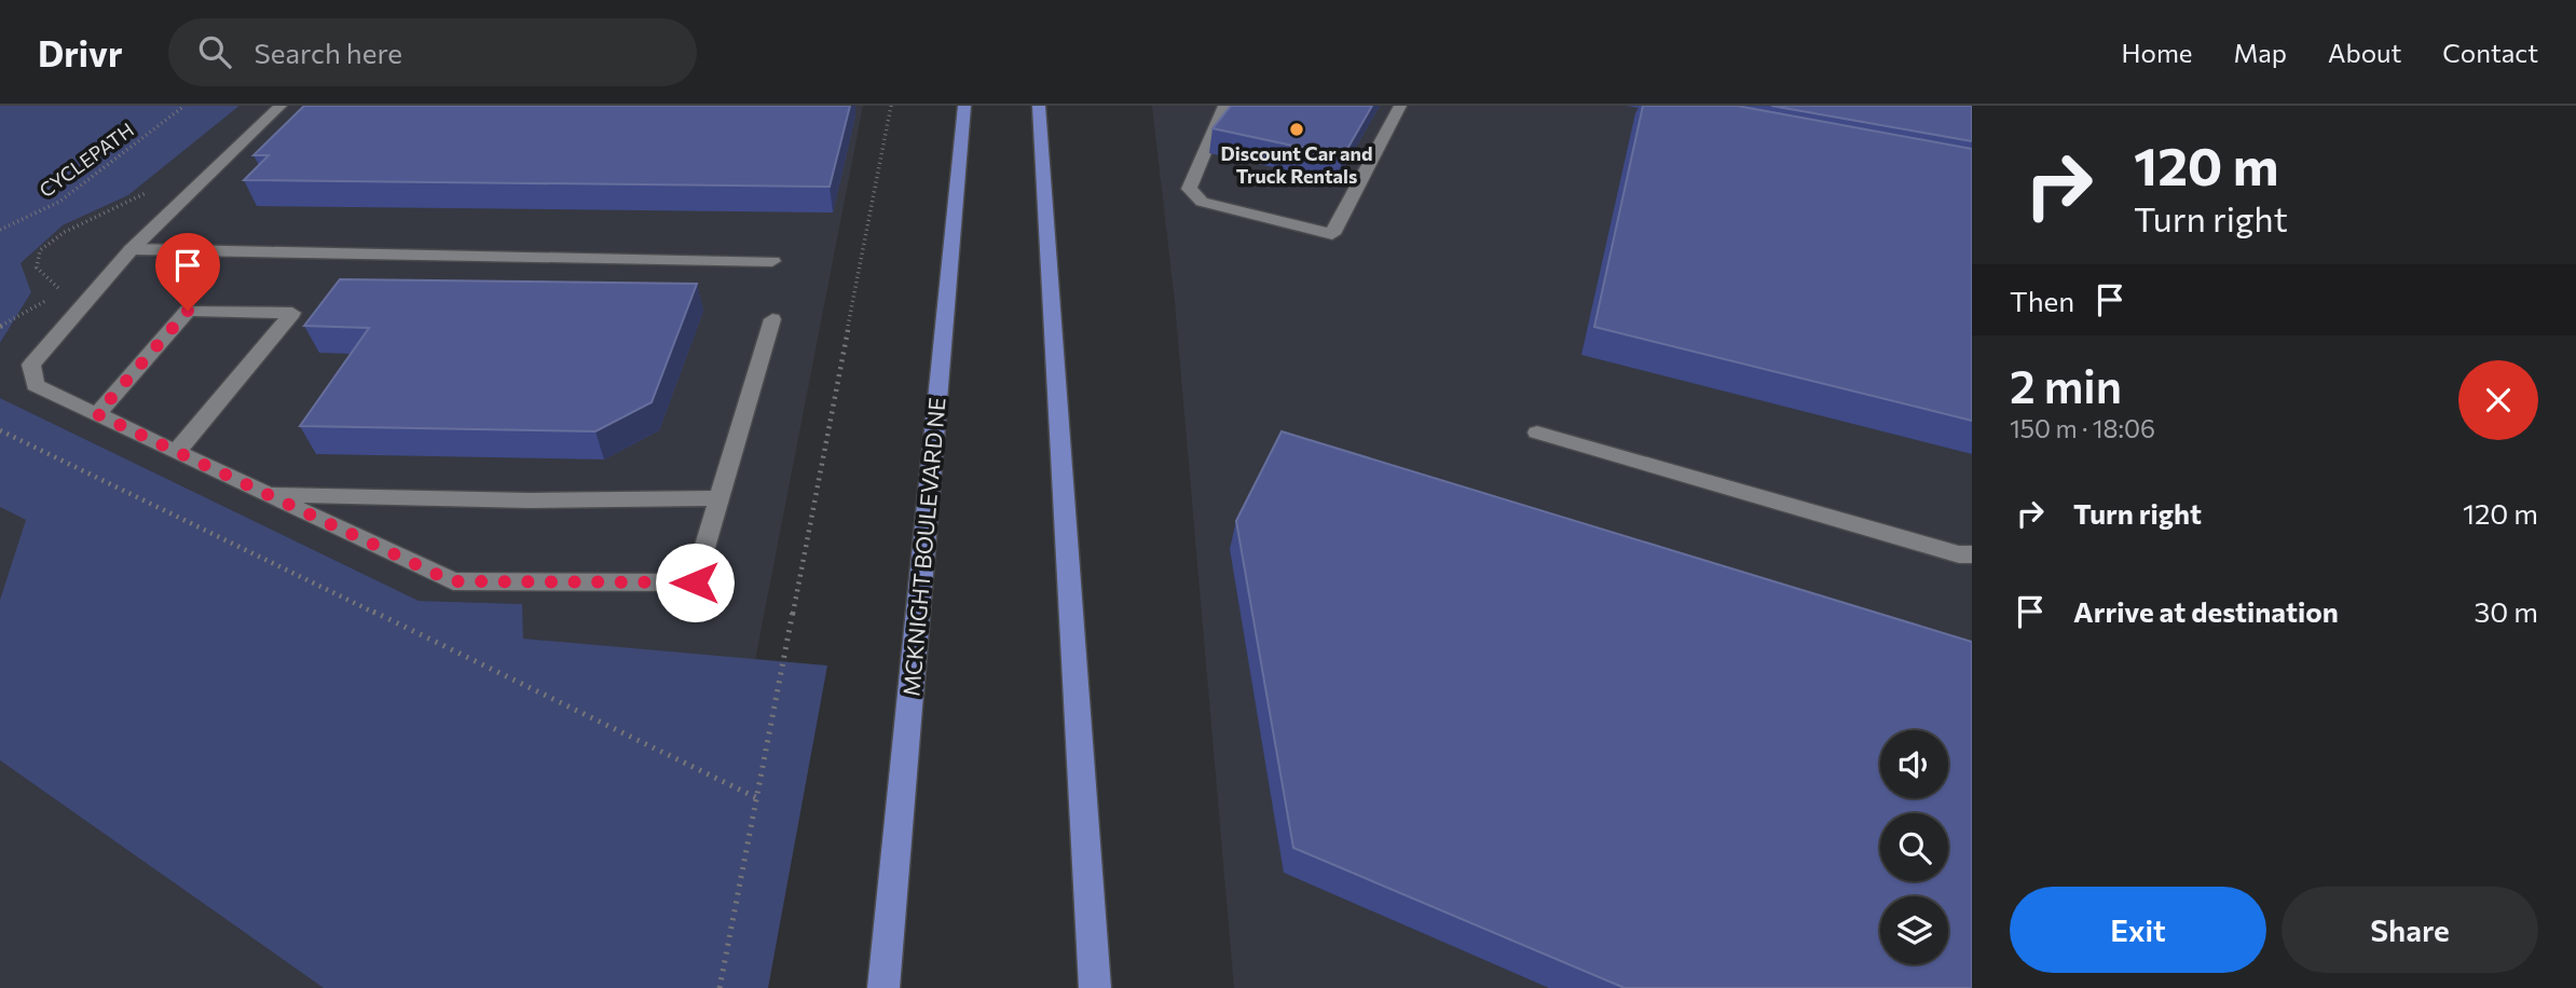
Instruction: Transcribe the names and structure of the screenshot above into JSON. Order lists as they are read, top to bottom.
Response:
{
  "streets": {
    "main road": ["MCKNIGHT BOULEVARD NE"],
    "path": ["CYCLEPATH"]
  },
  "places": ["Discount Car and Truck Rentals"],
  "page": {
    "header": "Drivr",
    "search": "Search here",
    "nav": [
      "Home",
      "Map",
      "About",
      "Contact"
    ],
    "turn": ["120 m", "Turn right"],
    "then": "Then",
    "heading": ["2 min", "150 m · 18:06"],
    "list": [
      {
        "name": "Turn right",
        "value": "120 m"
      },
      {
        "name": "Arrive at destination",
        "value": "30 m"
      }
    ],
    "buttons": ["Exit", "Share"]
  }
}
